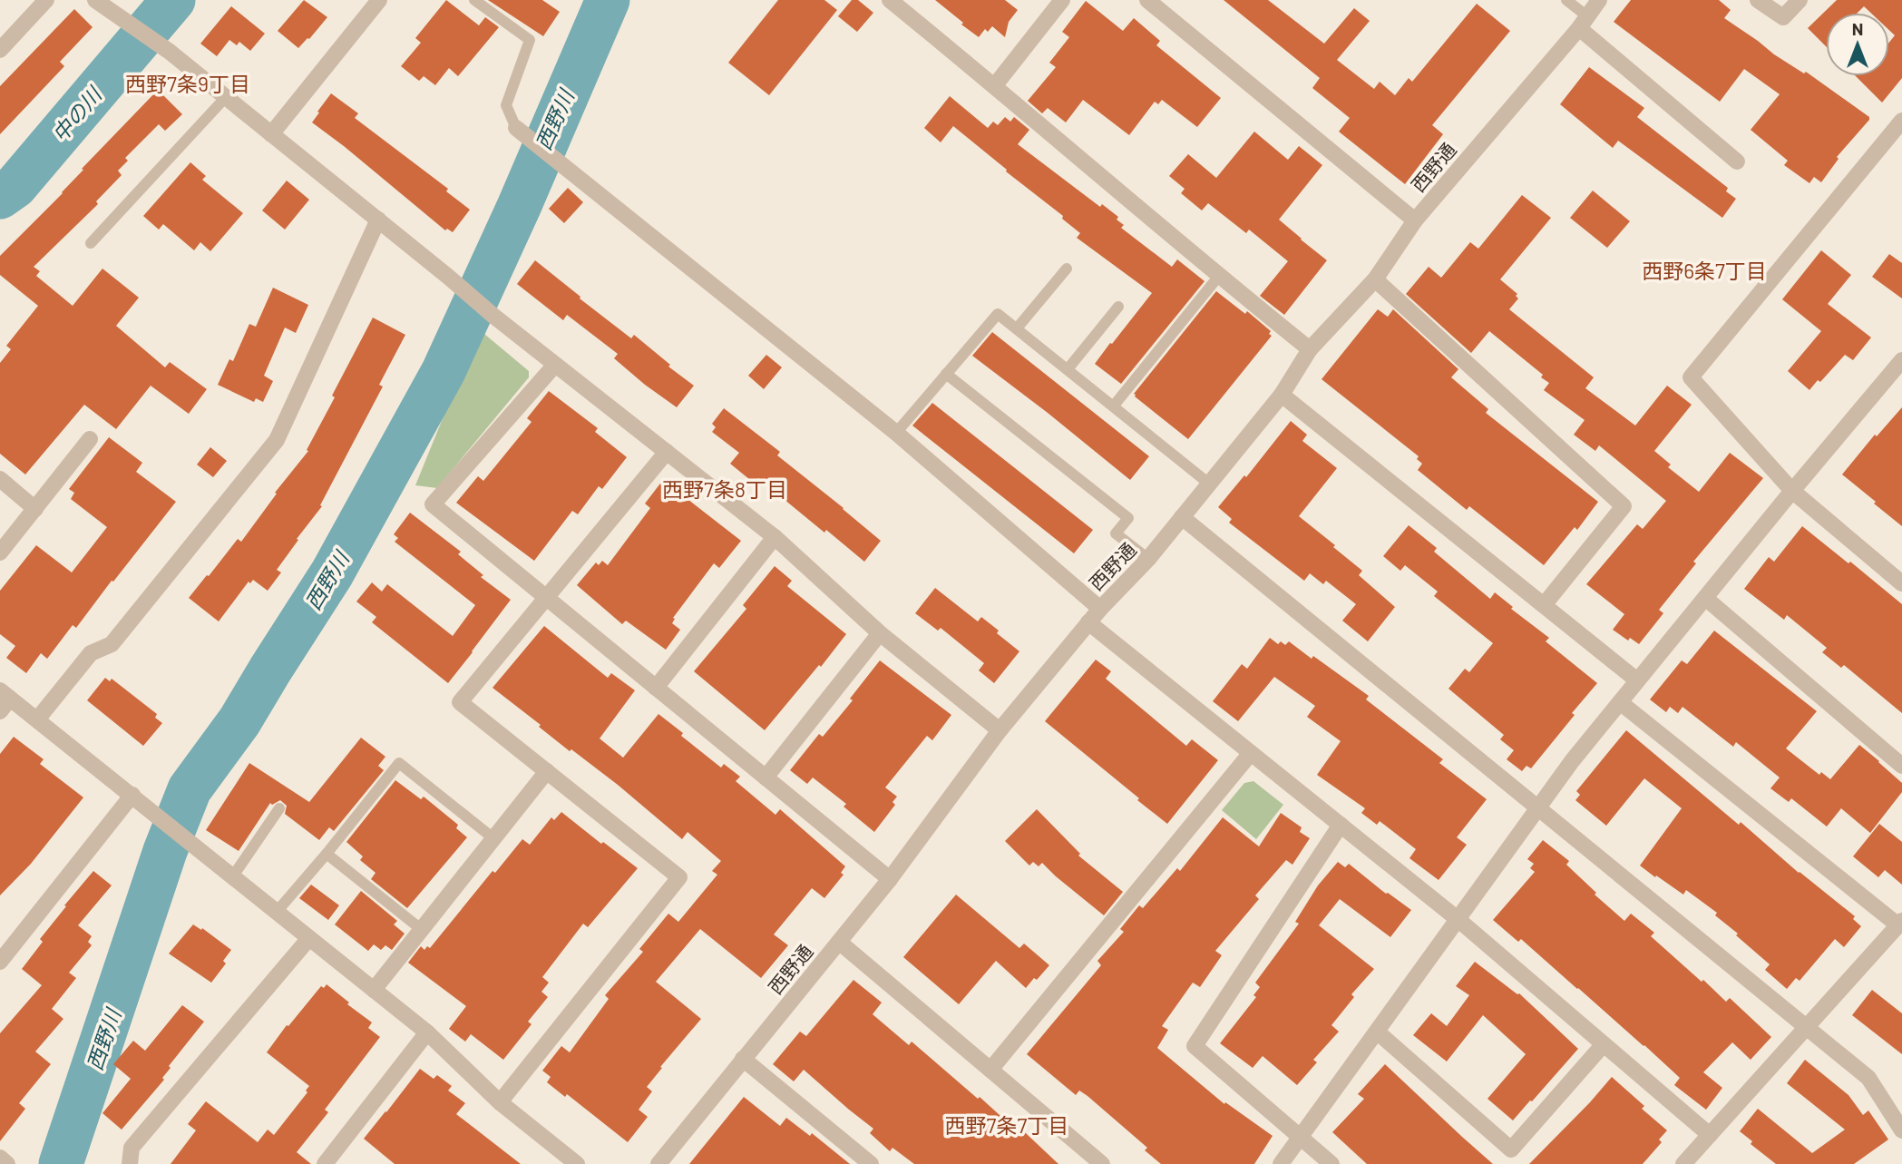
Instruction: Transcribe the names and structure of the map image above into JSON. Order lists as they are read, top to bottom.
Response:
{
  "streets": {
    "street": ["西野通"]
  },
  "districts": [
    "西野7条9丁目",
    "西野6条7丁目",
    "西野7条8丁目",
    "西野7条7丁目"
  ],
  "water": ["中の川", "西野川"],
  "north": "top"
}
